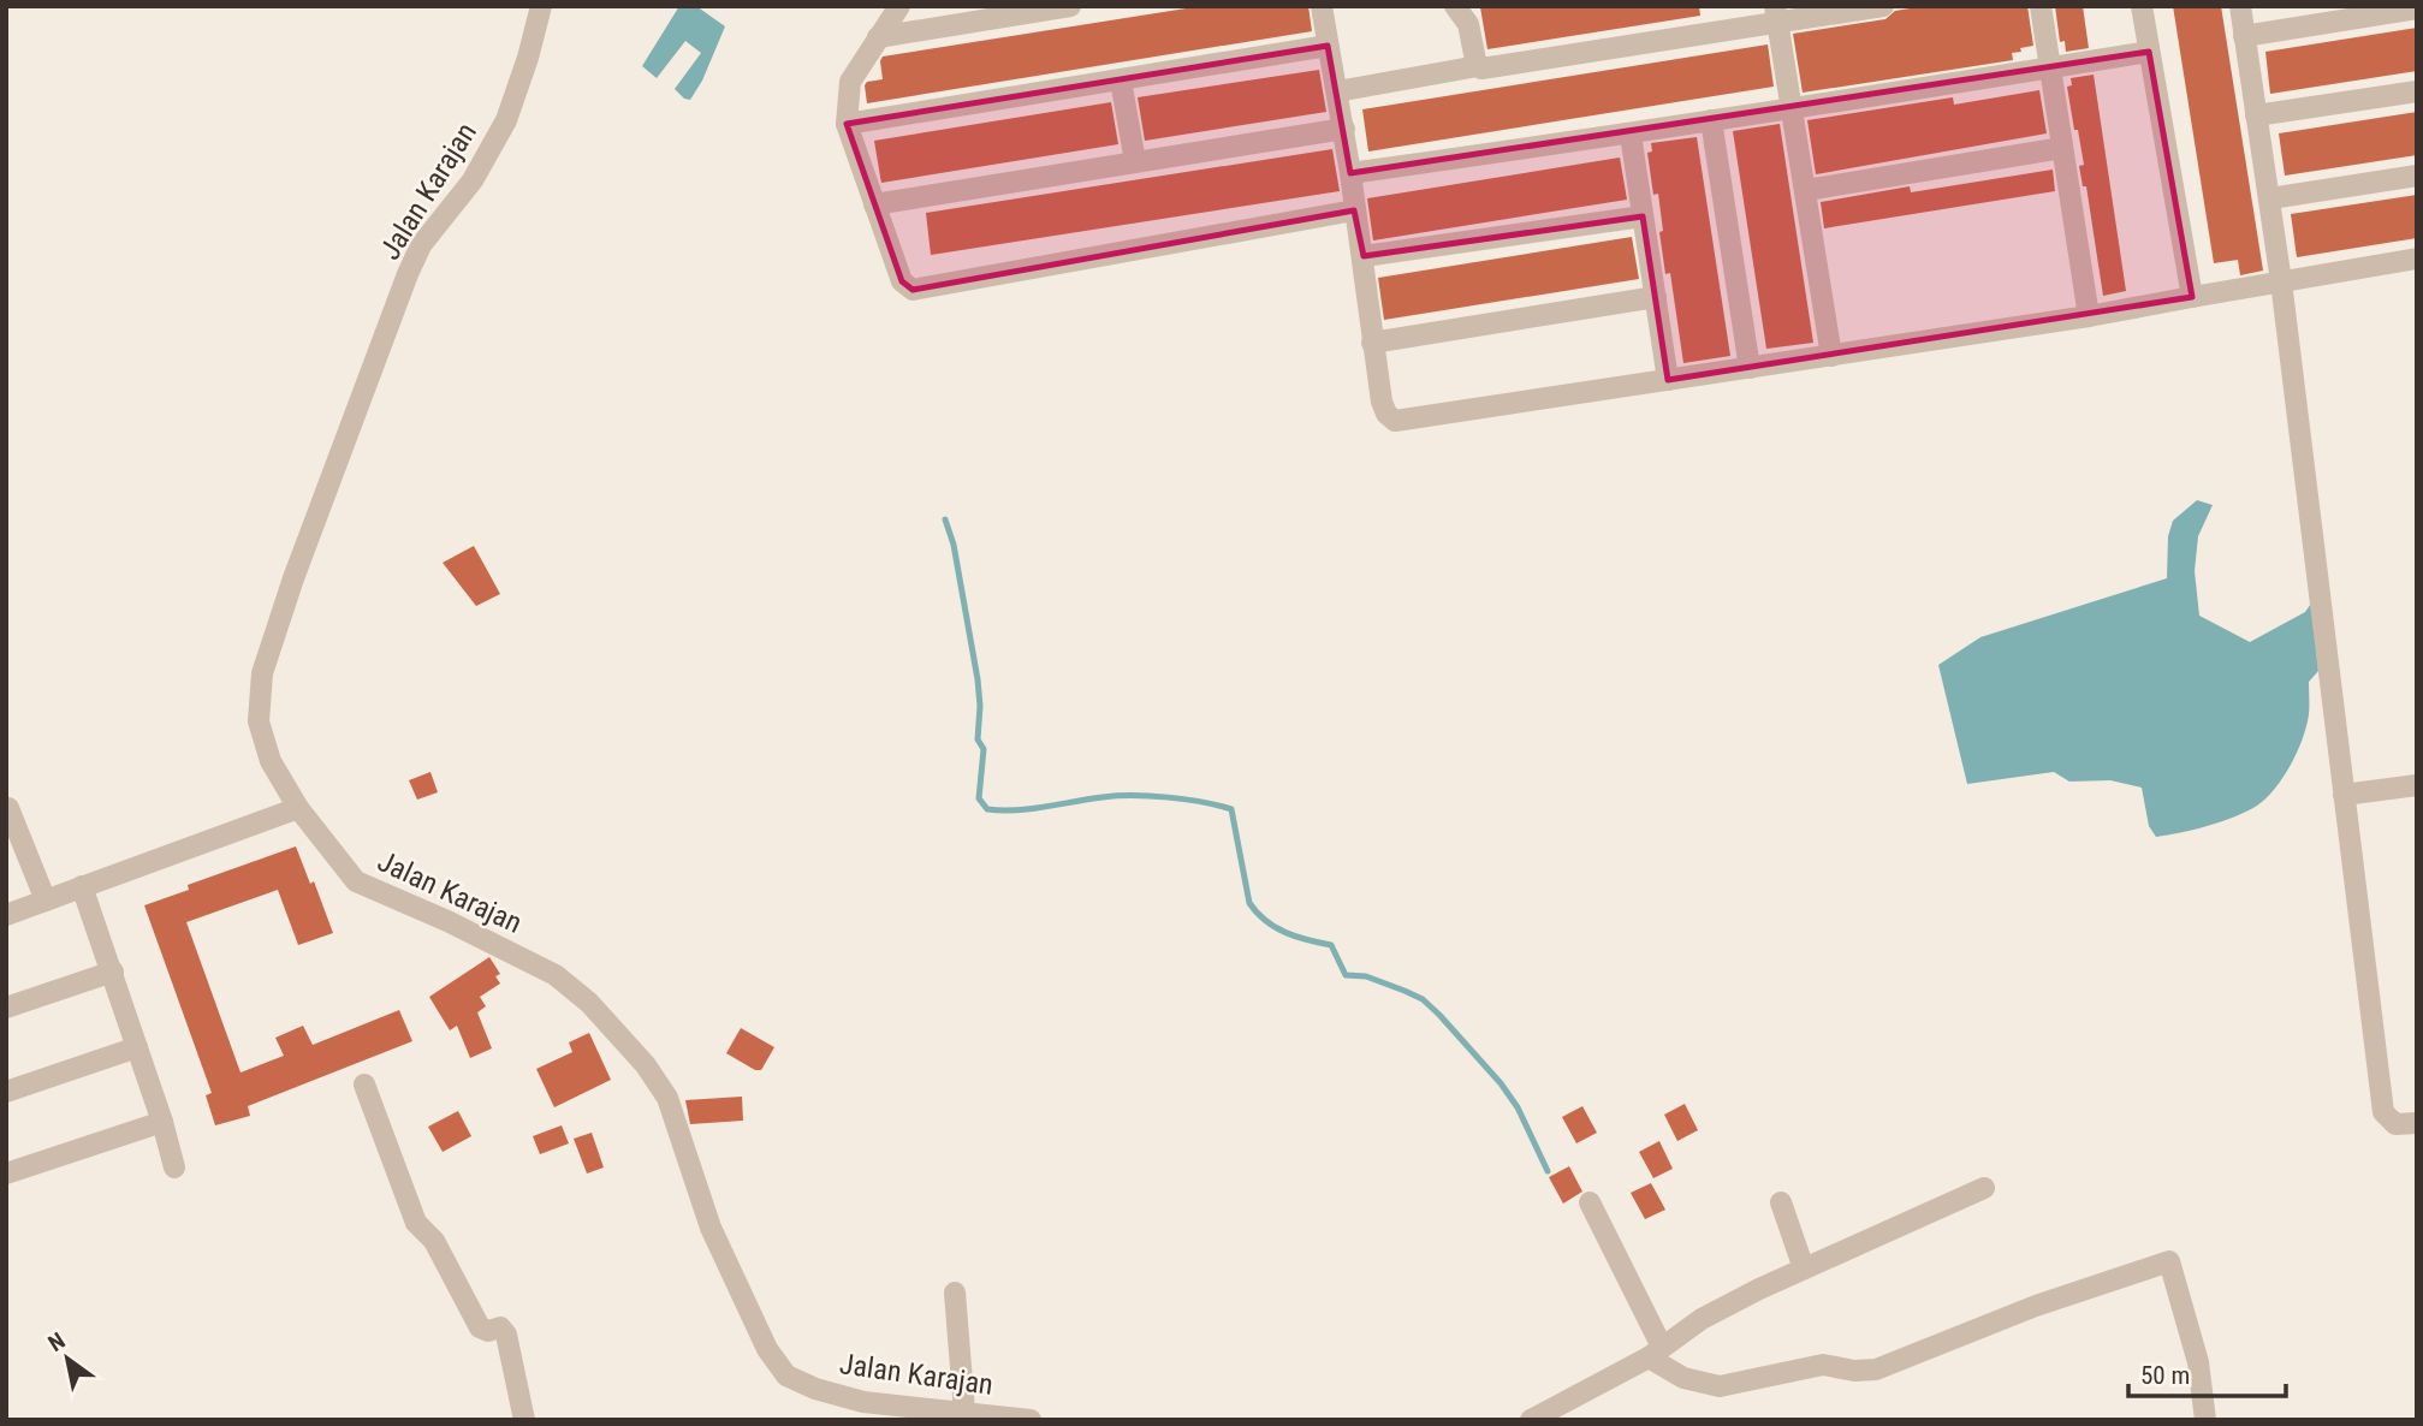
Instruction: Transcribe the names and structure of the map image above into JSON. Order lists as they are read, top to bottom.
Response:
{
  "streets": {
    "street": ["Jalan Karajan"]
  },
  "scale_bar": "50 m",
  "north": "top left"
}
